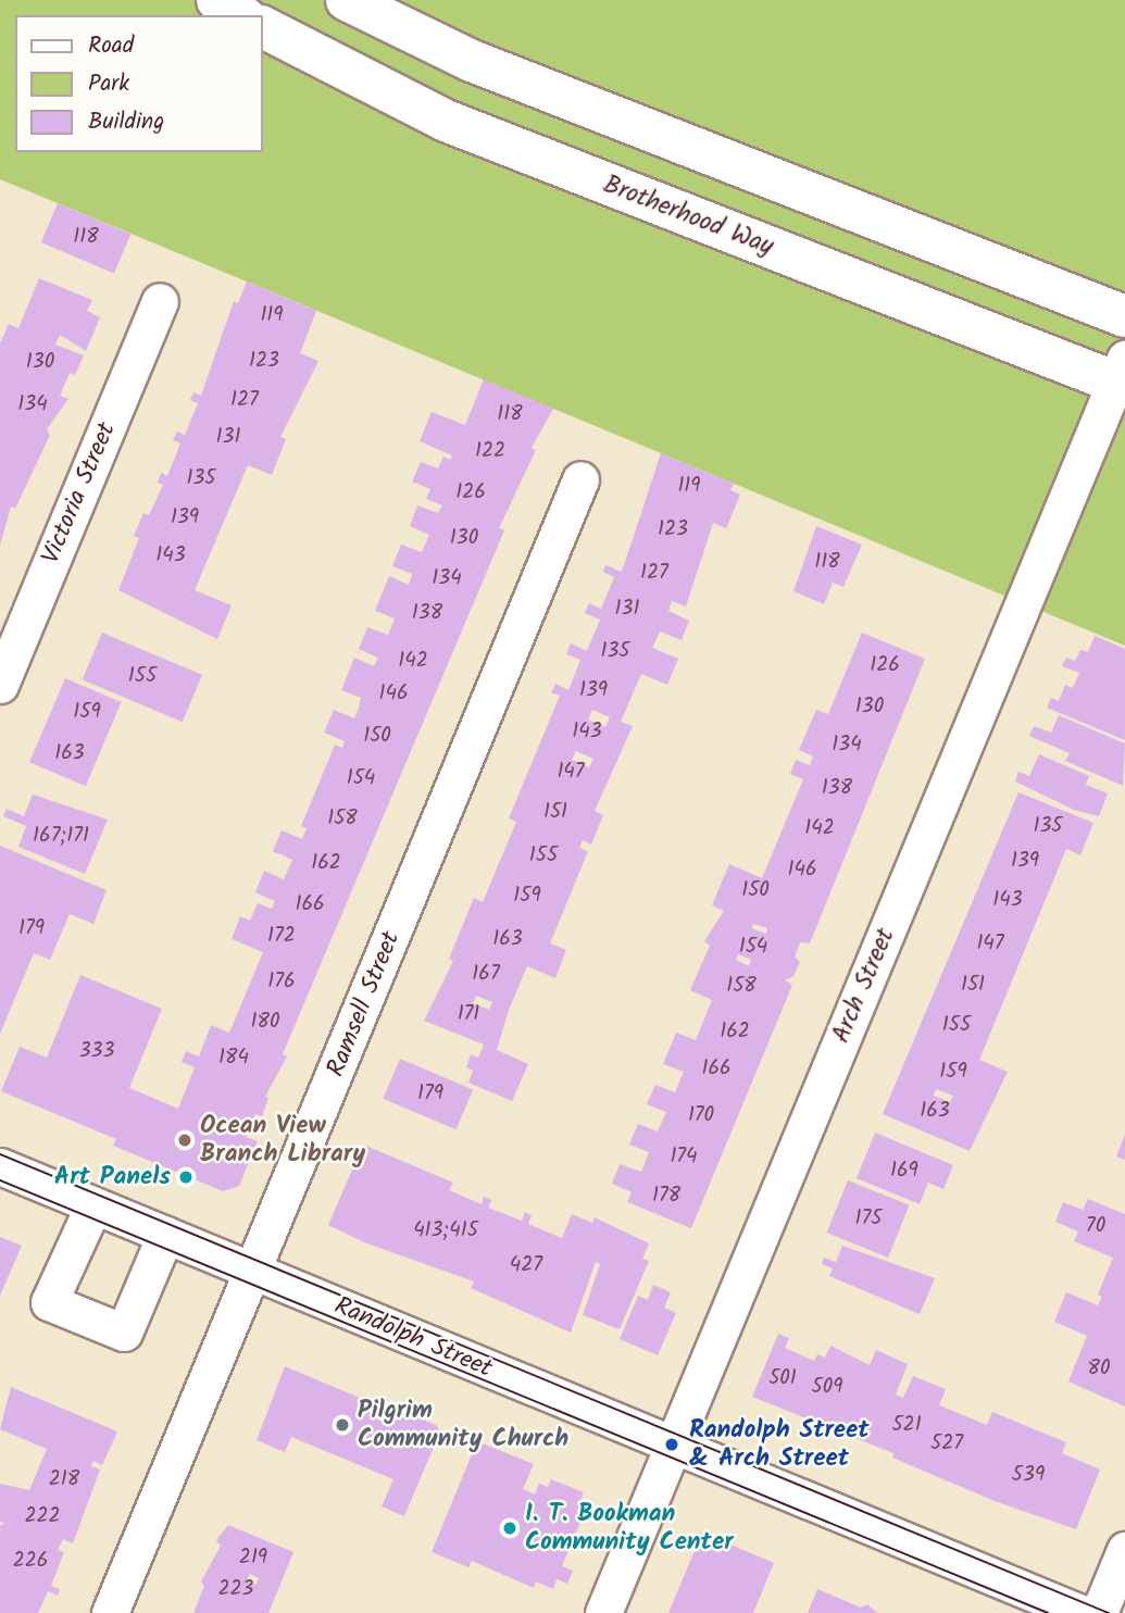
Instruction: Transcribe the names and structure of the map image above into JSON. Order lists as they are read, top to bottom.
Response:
{
  "streets": {
    "main road": ["Brotherhood Way"],
    "street": [
      "Victoria Street",
      "Arch Street",
      "Ramsell Street",
      "Randolph Street"
    ]
  },
  "crossings": [
    ["Brotherhood Way", "Arch Street"],
    ["Arch Street", "Randolph Street"],
    ["Ramsell Street", "Randolph Street"]
  ],
  "places": [
    "Ocean View Branch Library",
    "Art Panels",
    "Pilgrim Community Church",
    "Randolph Street & Arch Street",
    "I. T. Bookman Community Center"
  ],
  "house_numbers": [
    "118",
    "119",
    "123",
    "130",
    "127",
    "134",
    "118",
    "131",
    "122",
    "135",
    "119",
    "126",
    "139",
    "123",
    "130",
    "143",
    "118",
    "127",
    "134",
    "131",
    "138",
    "135",
    "142",
    "126",
    "155",
    "139",
    "146",
    "130",
    "159",
    "143",
    "150",
    "134",
    "163",
    "147",
    "154",
    "138",
    "151",
    "158",
    "135",
    "142",
    "167;171",
    "155",
    "139",
    "162",
    "146",
    "150",
    "159",
    "143",
    "166",
    "179",
    "172",
    "163",
    "147",
    "154",
    "167",
    "176",
    "151",
    "158",
    "171",
    "180",
    "155",
    "162",
    "333",
    "184",
    "166",
    "159",
    "179",
    "163",
    "170",
    "174",
    "169",
    "178",
    "175",
    "70",
    "413;415",
    "427",
    "80",
    "501",
    "509",
    "521",
    "527",
    "539",
    "218",
    "222",
    "219",
    "226",
    "223"
  ],
  "legend": ["Road", "Park", "Building"]
}
